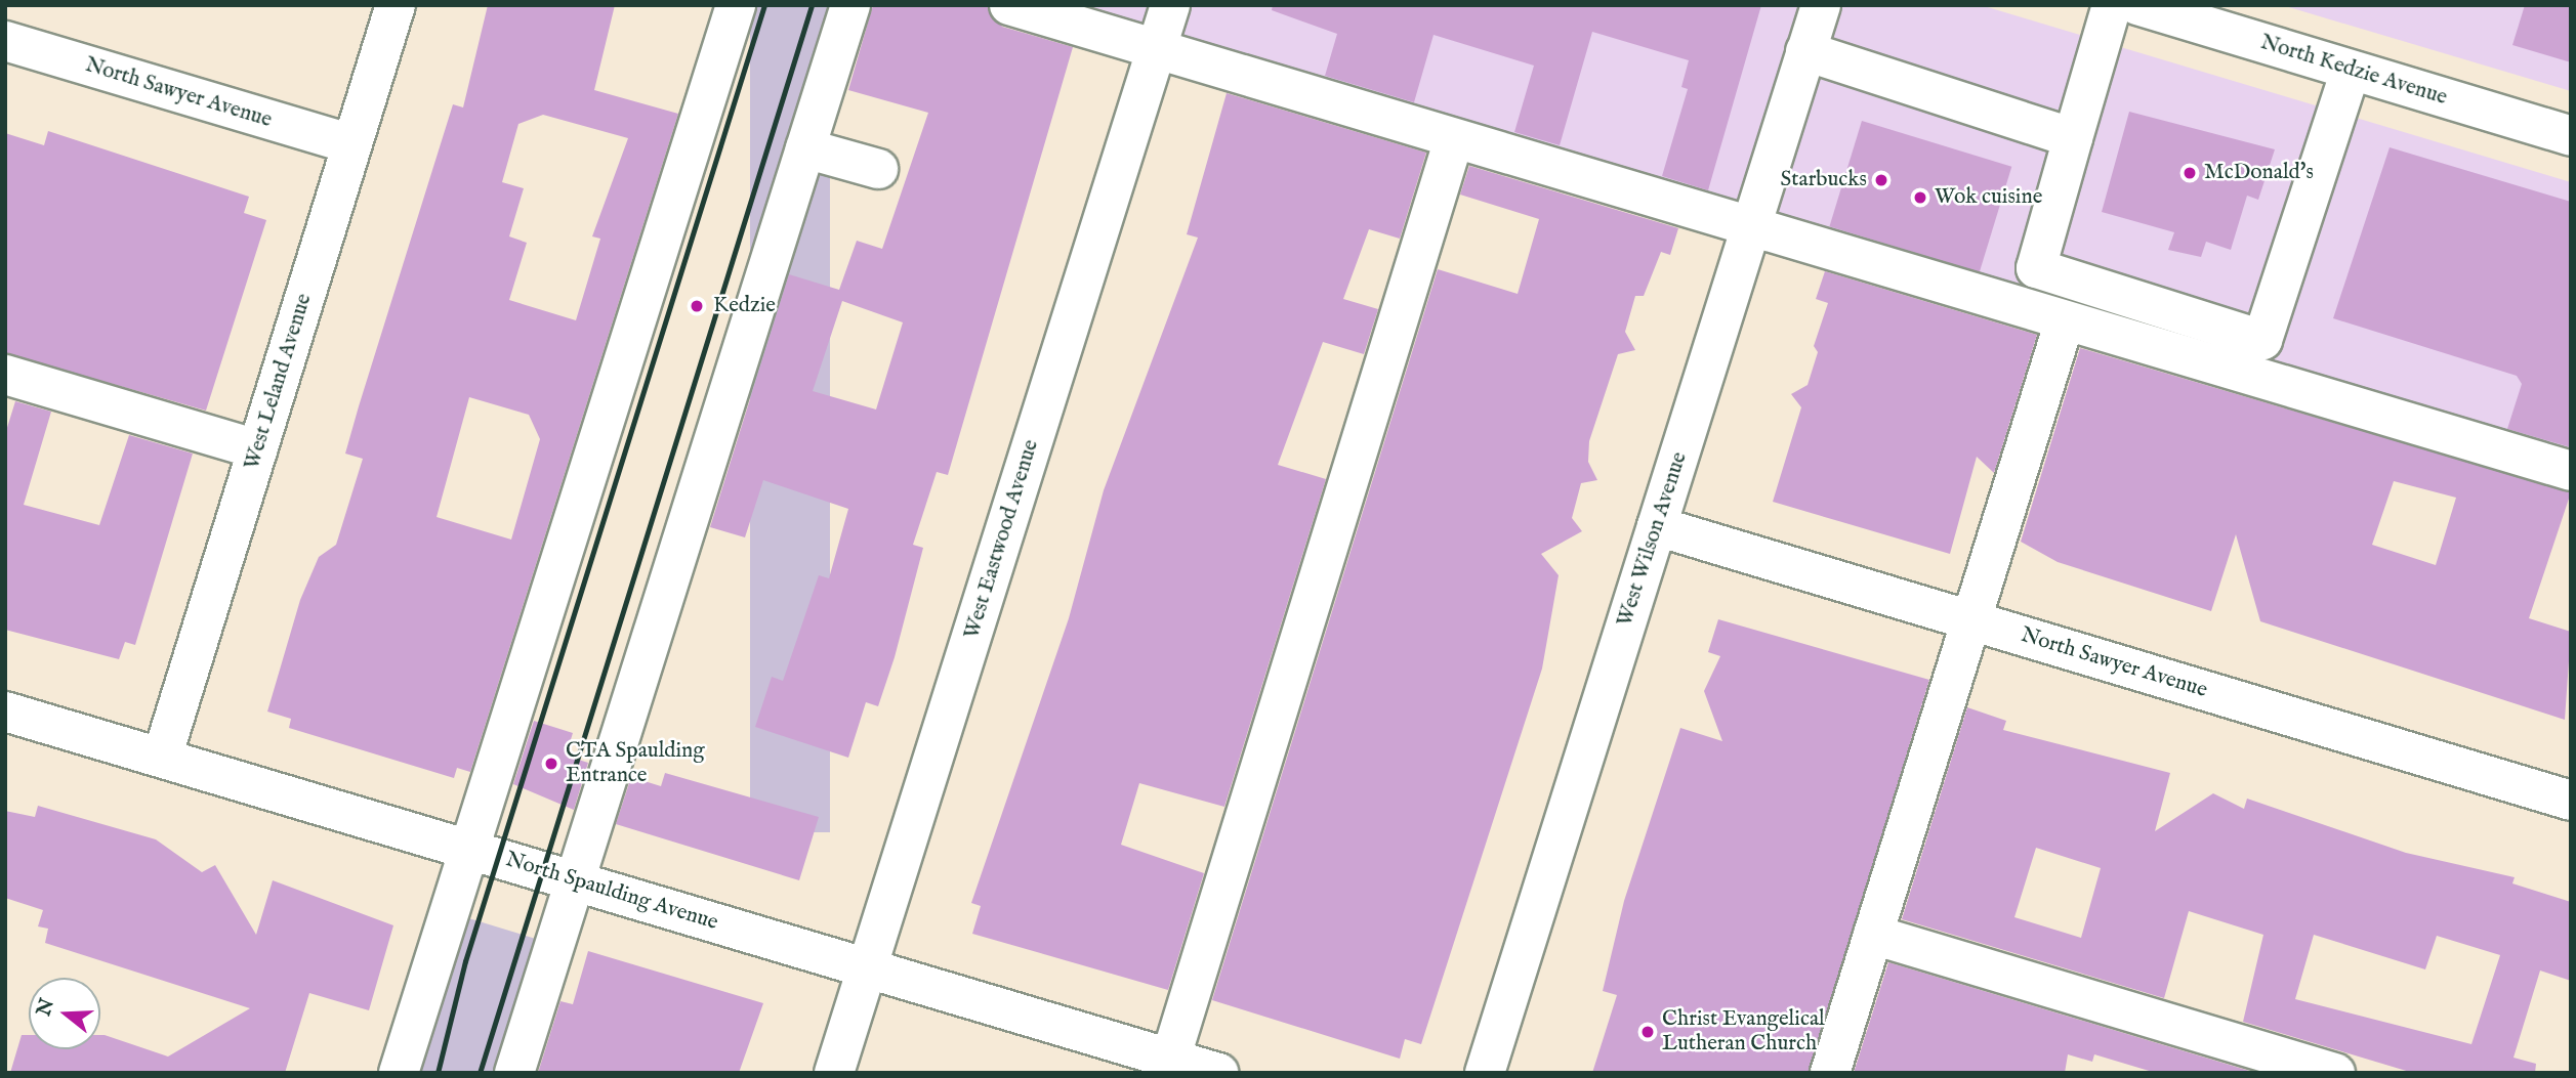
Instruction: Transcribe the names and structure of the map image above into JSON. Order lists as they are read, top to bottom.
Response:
{
  "streets": {
    "street": [
      "North Kedzie Avenue",
      "North Sawyer Avenue",
      "West Leland Avenue",
      "West Eastwood Avenue",
      "West Wilson Avenue",
      "North Spaulding Avenue"
    ]
  },
  "crossings": [
    ["North Sawyer Avenue", "West Leland Avenue"],
    ["North Sawyer Avenue", "West Wilson Avenue"],
    ["West Leland Avenue", "North Spaulding Avenue"],
    ["West Eastwood Avenue", "North Spaulding Avenue"]
  ],
  "places": [
    "McDonald's",
    "Starbucks",
    "Wok cuisine",
    "Kedzie",
    "CTA Spaulding Entrance",
    "Christ Evangelical Lutheran Church"
  ],
  "north": "left"
}
